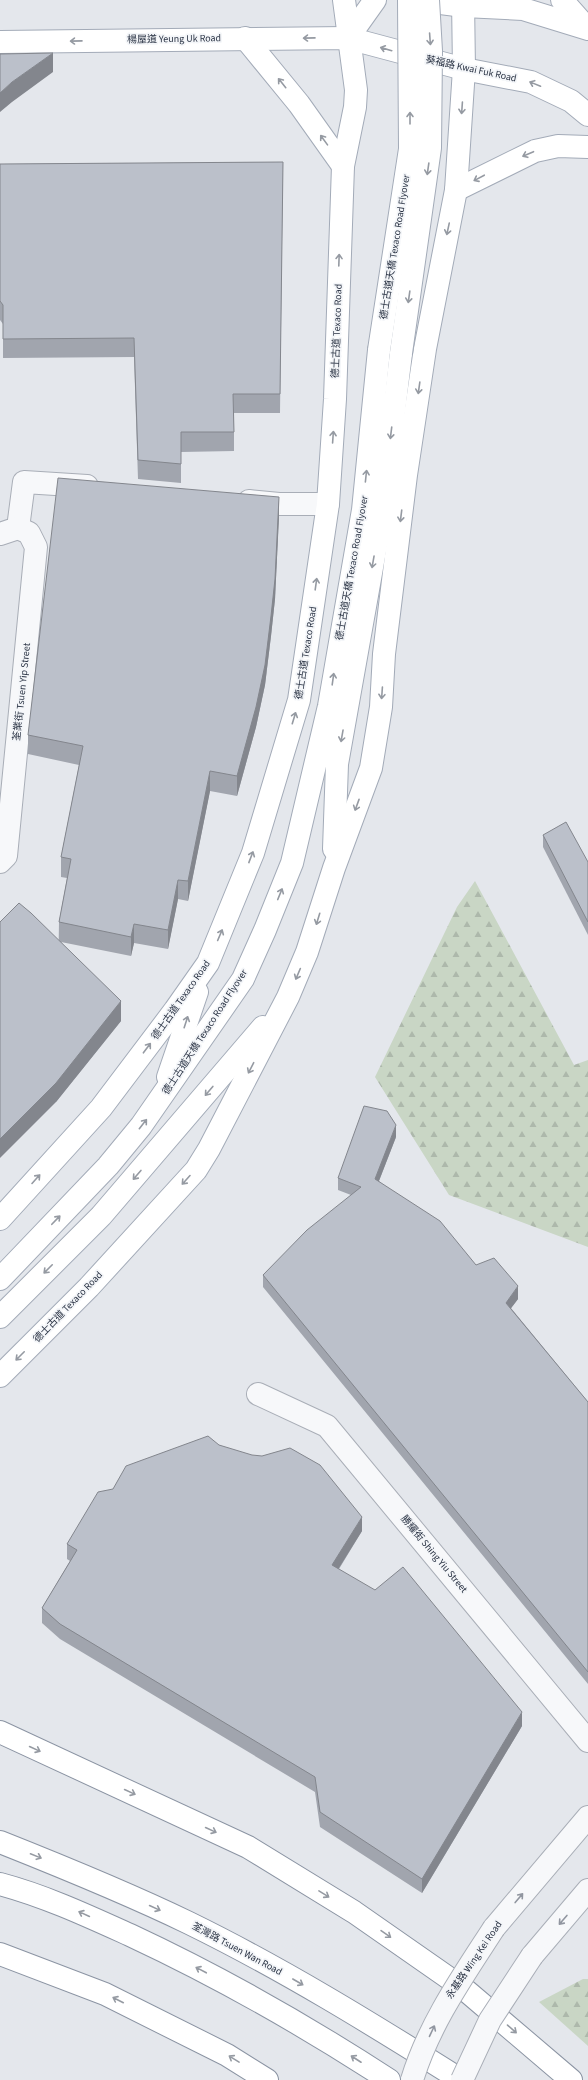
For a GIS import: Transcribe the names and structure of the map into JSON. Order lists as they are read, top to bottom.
{
  "streets": {
    "main road": [
      "楊屋道 Yeung Uk Road",
      "葵福路 Kwai Fuk Road",
      "德士古道天橋 Texaco Road Flyover",
      "德士古道 Texaco Road",
      "荃灣路 Tsuen Wan Road"
    ],
    "street": ["荃業街 Tsuen Yip Street", "勝耀街 Shing Yiu Street", "永基路 Wing Kei Road"]
  },
  "crossings": [
    ["楊屋道 Yeung Uk Road", "葵福路 Kwai Fuk Road"],
    ["楊屋道 Yeung Uk Road", "德士古道 Texaco Road"],
    ["葵福路 Kwai Fuk Road", "德士古道 Texaco Road"],
    ["德士古道天橋 Texaco Road Flyover", "德士古道 Texaco Road"]
  ],
  "one_way": ["楊屋道 Yeung Uk Road"]
}
